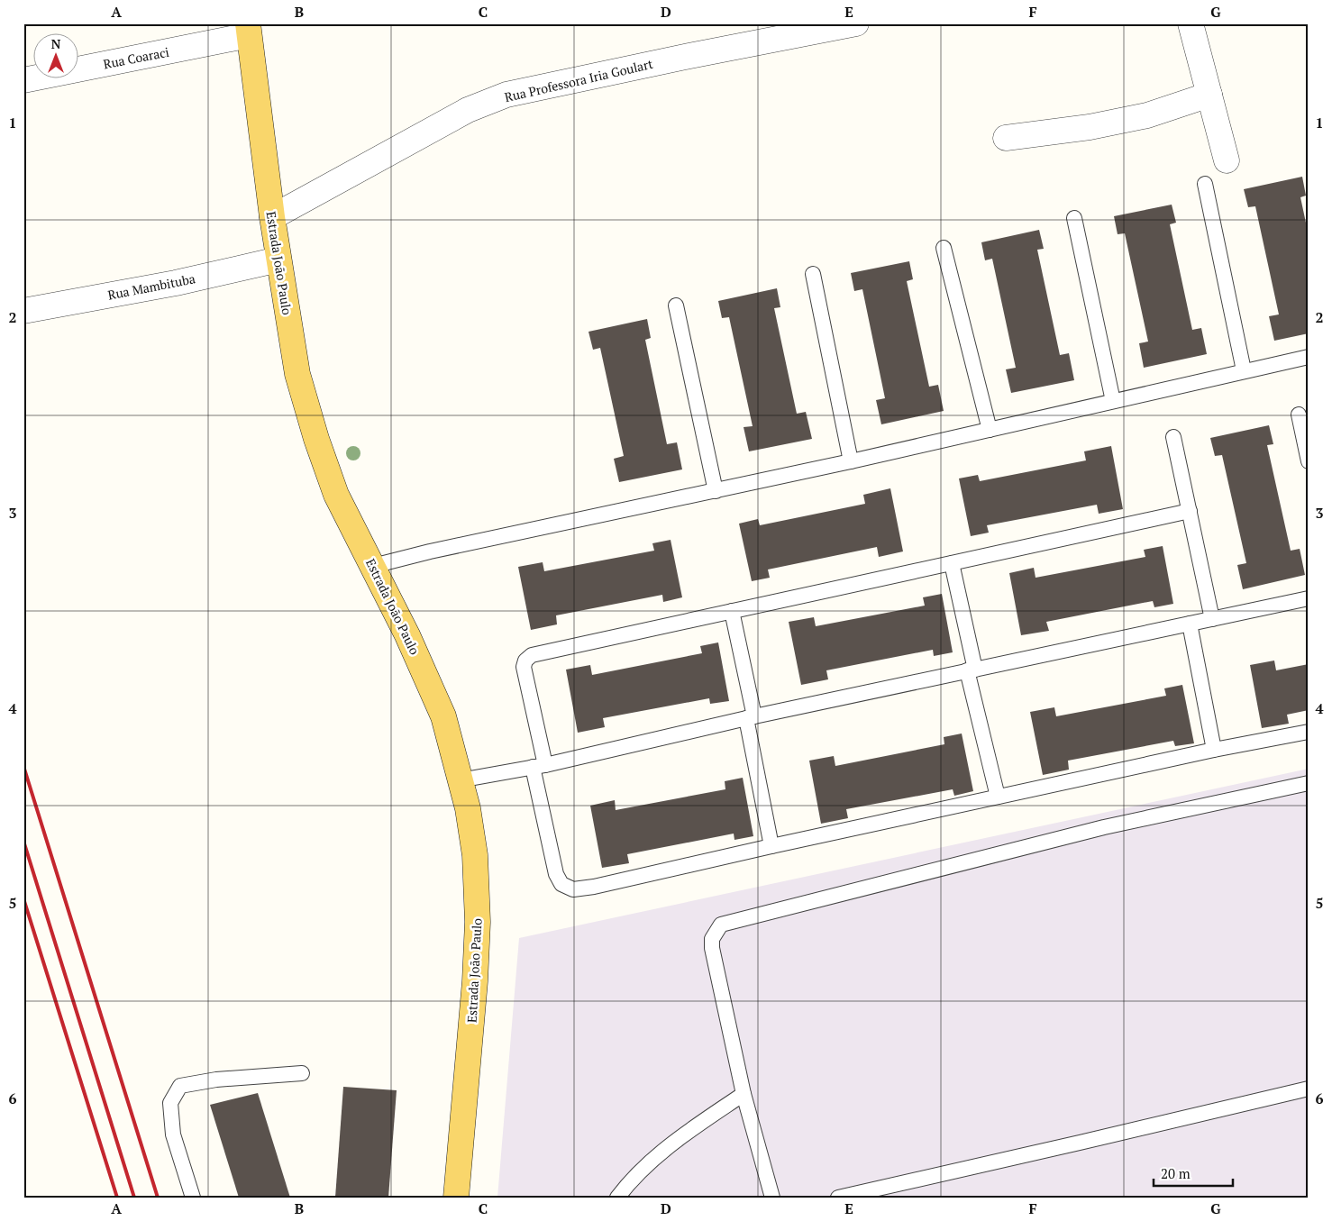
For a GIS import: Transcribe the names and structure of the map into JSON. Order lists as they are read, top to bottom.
{
  "streets": {
    "main road": ["Estrada João Paulo"],
    "street": ["Rua Coaraci", "Rua Professora Iria Goulart", "Rua Mambituba"]
  },
  "crossings": [
    ["Rua Coaraci", "Estrada João Paulo"],
    ["Rua Professora Iria Goulart", "Estrada João Paulo"],
    ["Estrada João Paulo", "Rua Mambituba"]
  ],
  "scale_bar": "20 m",
  "north": "top",
  "grid": {
    "columns": [
      "A",
      "B",
      "C",
      "D",
      "E",
      "F",
      "G"
    ],
    "rows": [
      "1",
      "2",
      "3",
      "4",
      "5",
      "6"
    ]
  }
}
